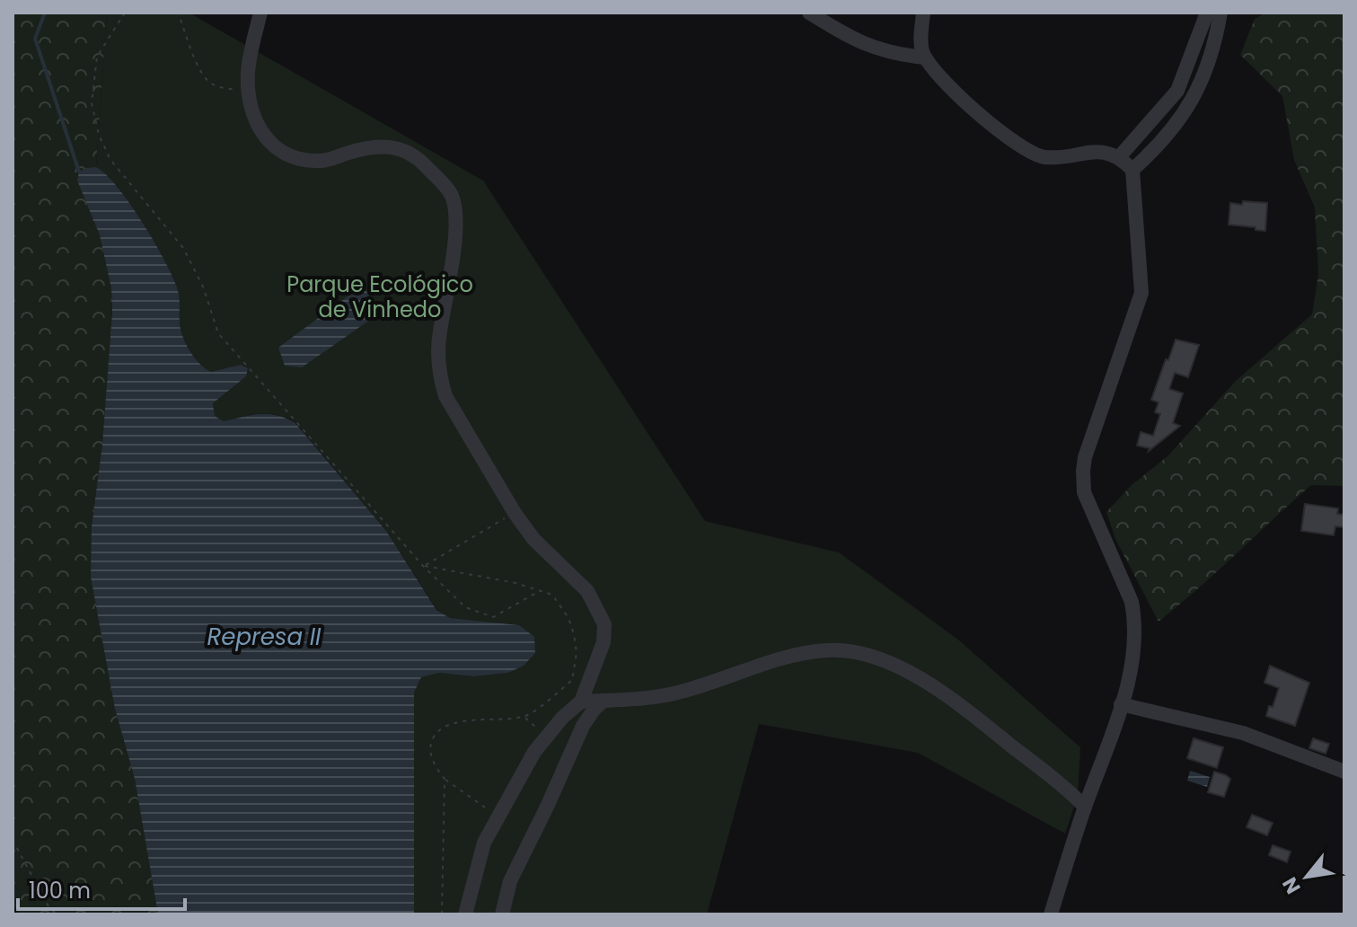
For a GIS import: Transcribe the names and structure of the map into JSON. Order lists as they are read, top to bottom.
{
  "water": ["Represa II"],
  "parks": ["Parque Ecológico de Vinhedo"],
  "scale_bar": "100 m",
  "north": "bottom left"
}
